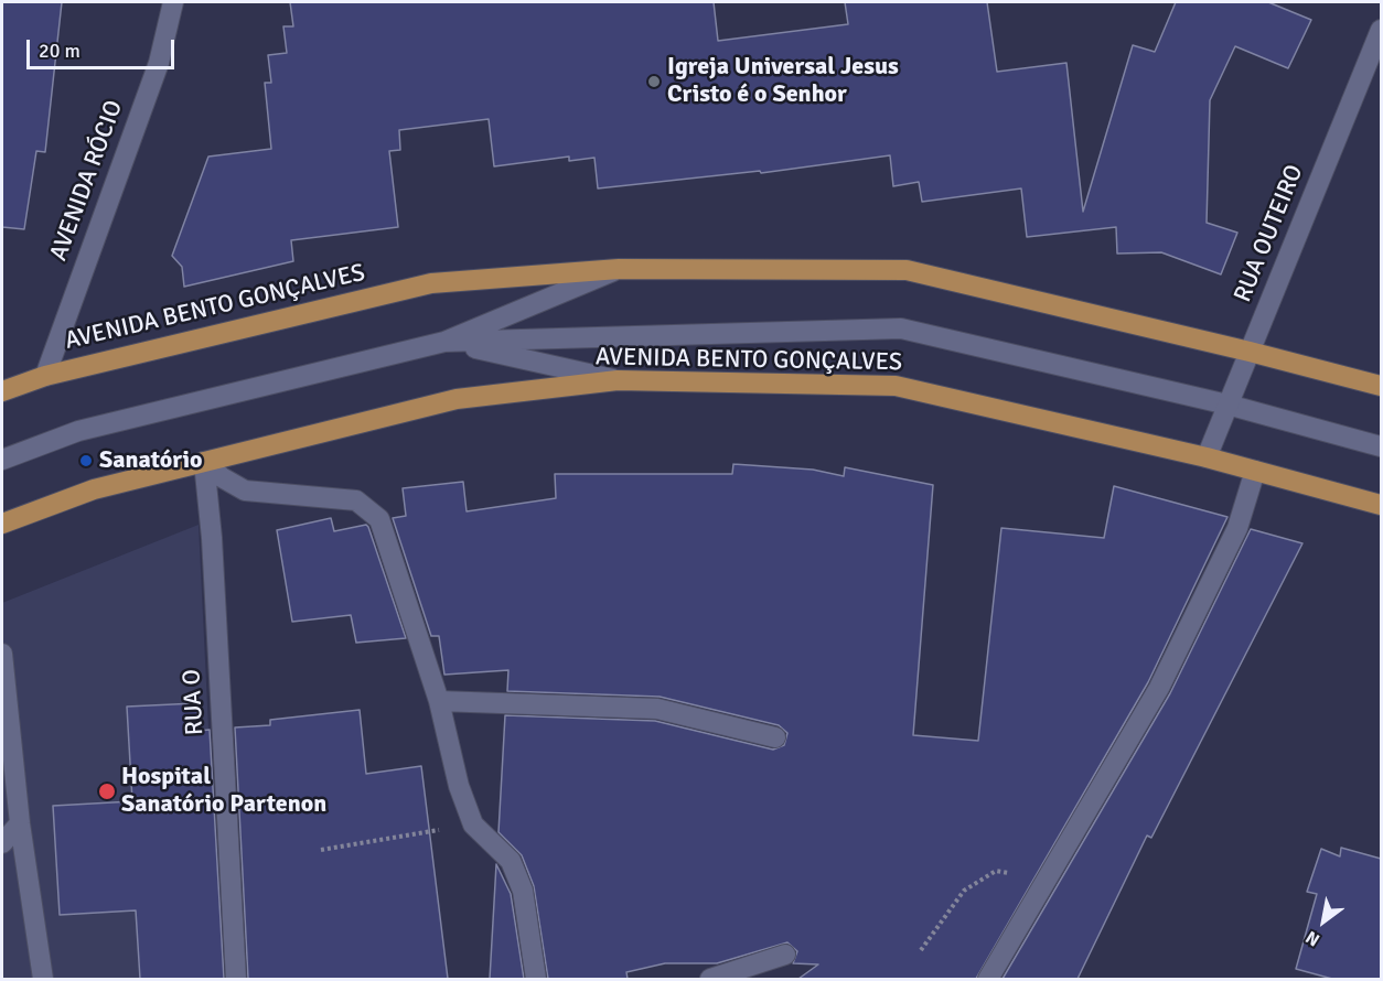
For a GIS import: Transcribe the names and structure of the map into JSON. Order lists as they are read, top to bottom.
{
  "streets": {
    "main road": ["AVENIDA BENTO GONÇALVES"],
    "street": ["AVENIDA RÓCIO", "RUA OUTEIRO", "RUA O"]
  },
  "crossings": [
    ["AVENIDA RÓCIO", "AVENIDA BENTO GONÇALVES"],
    ["RUA OUTEIRO", "AVENIDA BENTO GONÇALVES"],
    ["AVENIDA BENTO GONÇALVES", "RUA O"]
  ],
  "places": ["Igreja Universal Jesus Cristo é o Senhor", "Sanatório", "Hospital Sanatório Partenon"],
  "scale_bar": "20 m",
  "north": "bottom left"
}
